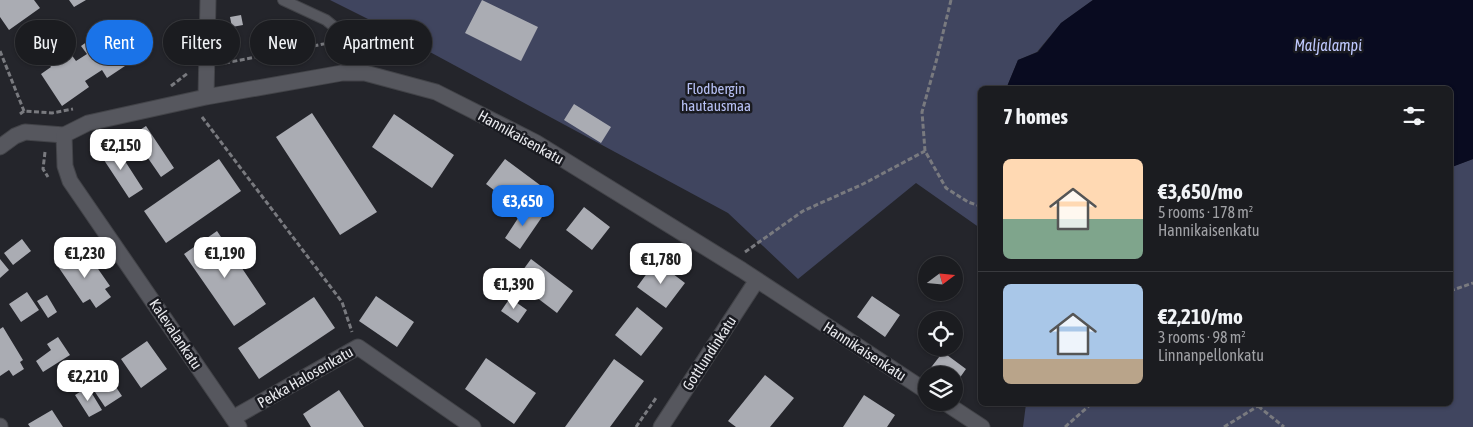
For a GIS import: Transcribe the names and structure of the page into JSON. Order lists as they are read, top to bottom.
{
  "streets": {
    "street": [
      "Hannikaisenkatu",
      "Kalevalankatu",
      "Gottlundinkatu",
      "Pekka Halosenkatu"
    ]
  },
  "crossings": [
    ["Hannikaisenkatu", "Kalevalankatu"],
    ["Hannikaisenkatu", "Gottlundinkatu"],
    ["Kalevalankatu", "Pekka Halosenkatu"]
  ],
  "water": ["Maljalampi"],
  "parks": ["Flodbergin hautausmaa"],
  "north": "right",
  "page": {
    "chip": [
      "Buy",
      "Rent",
      "Filters",
      "New",
      "Apartment"
    ],
    "heading": "7 homes",
    "price": [
      "€2,150",
      "€3,650",
      "€1,230",
      "€1,190",
      "€1,780",
      "€1,390",
      "€2,210"
    ],
    "list": [
      {
        "name": "€3,650/mo",
        "note": "5 rooms · 178 m² · Hannikaisenkatu"
      },
      {
        "name": "€2,210/mo",
        "note": "3 rooms · 98 m² · Linnanpellonkatu"
      }
    ]
  }
}
